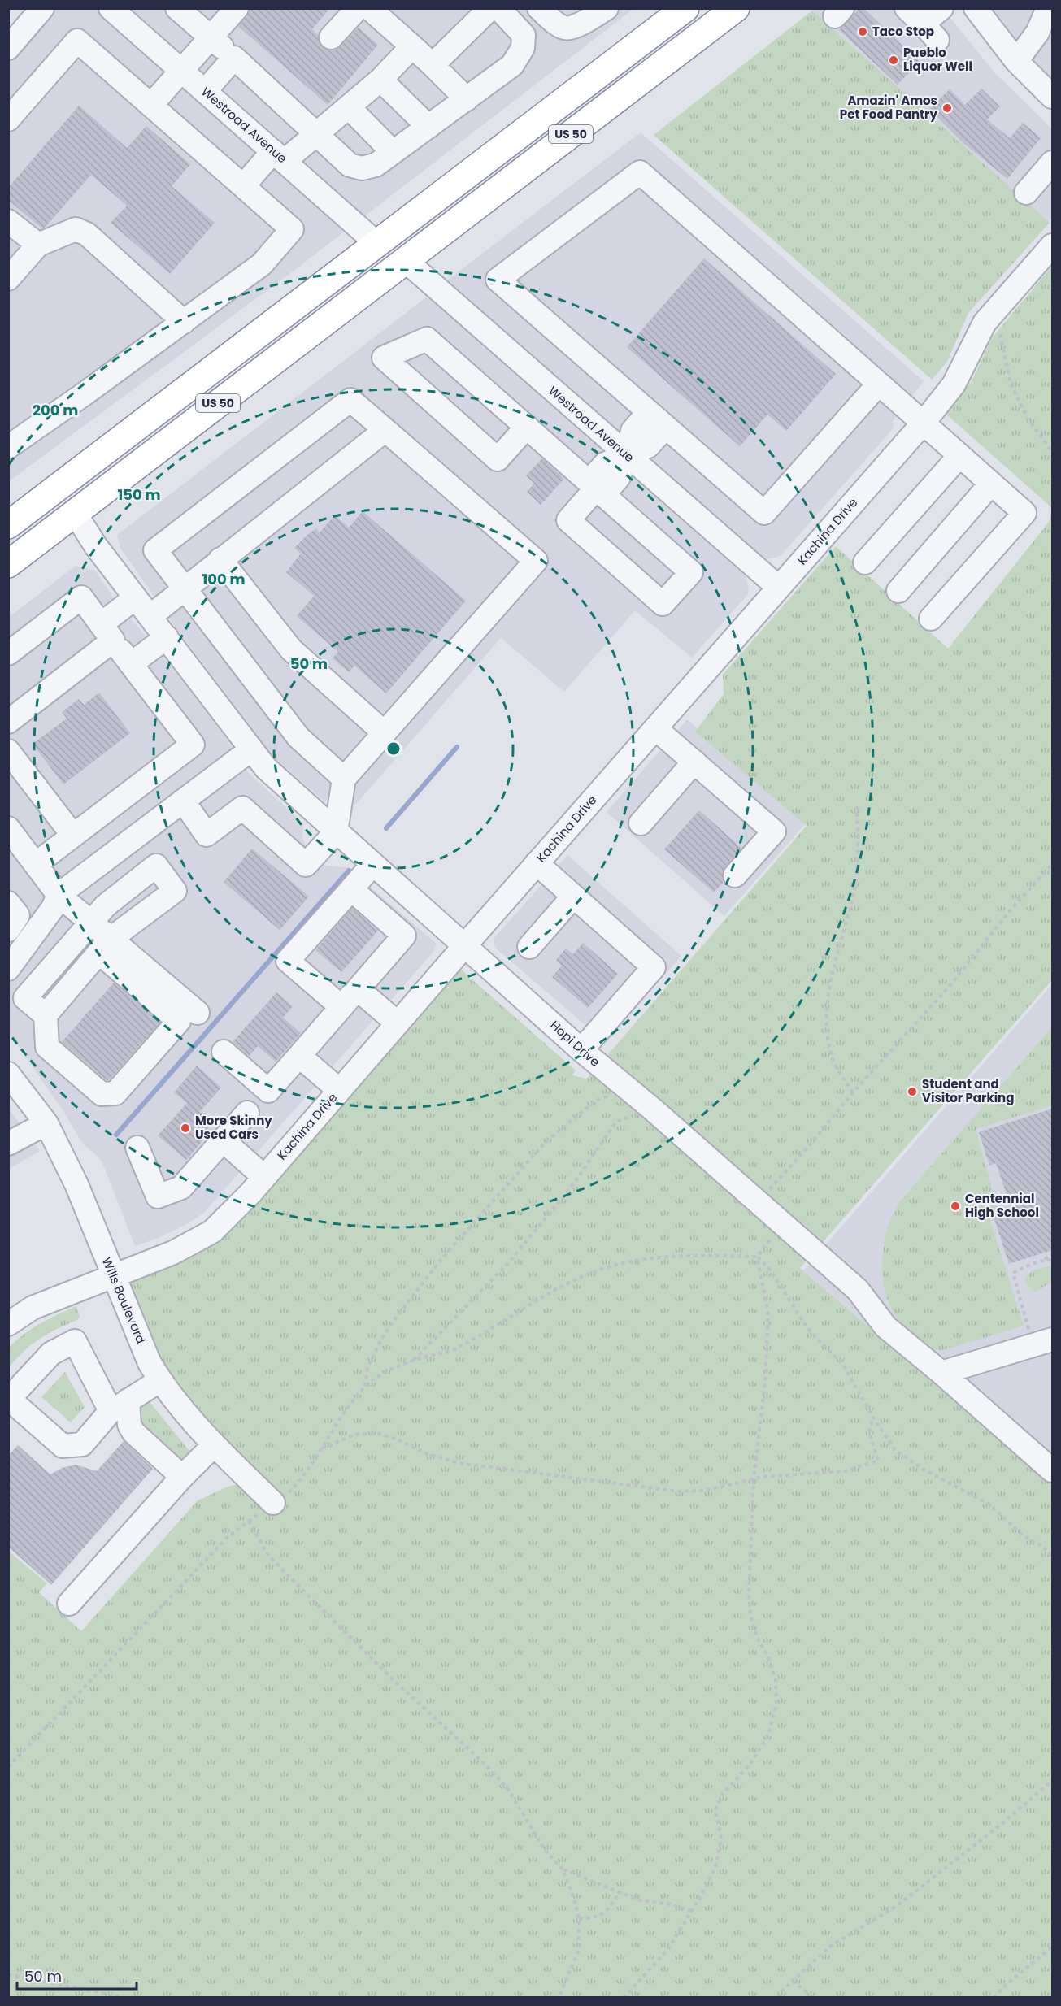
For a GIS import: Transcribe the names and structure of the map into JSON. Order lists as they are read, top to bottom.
{
  "streets": {
    "highway": ["US 50"],
    "street": [
      "Westroad Avenue",
      "Kachina Drive",
      "Hopi Drive",
      "Wills Boulevard"
    ]
  },
  "crossings": [
    ["Westroad Avenue", "US 50"],
    ["Westroad Avenue", "Kachina Drive"],
    ["US 50", "Hopi Drive"],
    ["Kachina Drive", "Hopi Drive"],
    ["Kachina Drive", "Wills Boulevard"]
  ],
  "places": [
    "Taco Stop",
    "Pueblo Liquor Well",
    "Amazin' Amos Pet Food Pantry",
    "Student and Visitor Parking",
    "More Skinny Used Cars",
    "Centennial High School"
  ],
  "scale_bar": "50 m",
  "rings": [
    "200 m",
    "150 m",
    "100 m",
    "50 m"
  ]
}
